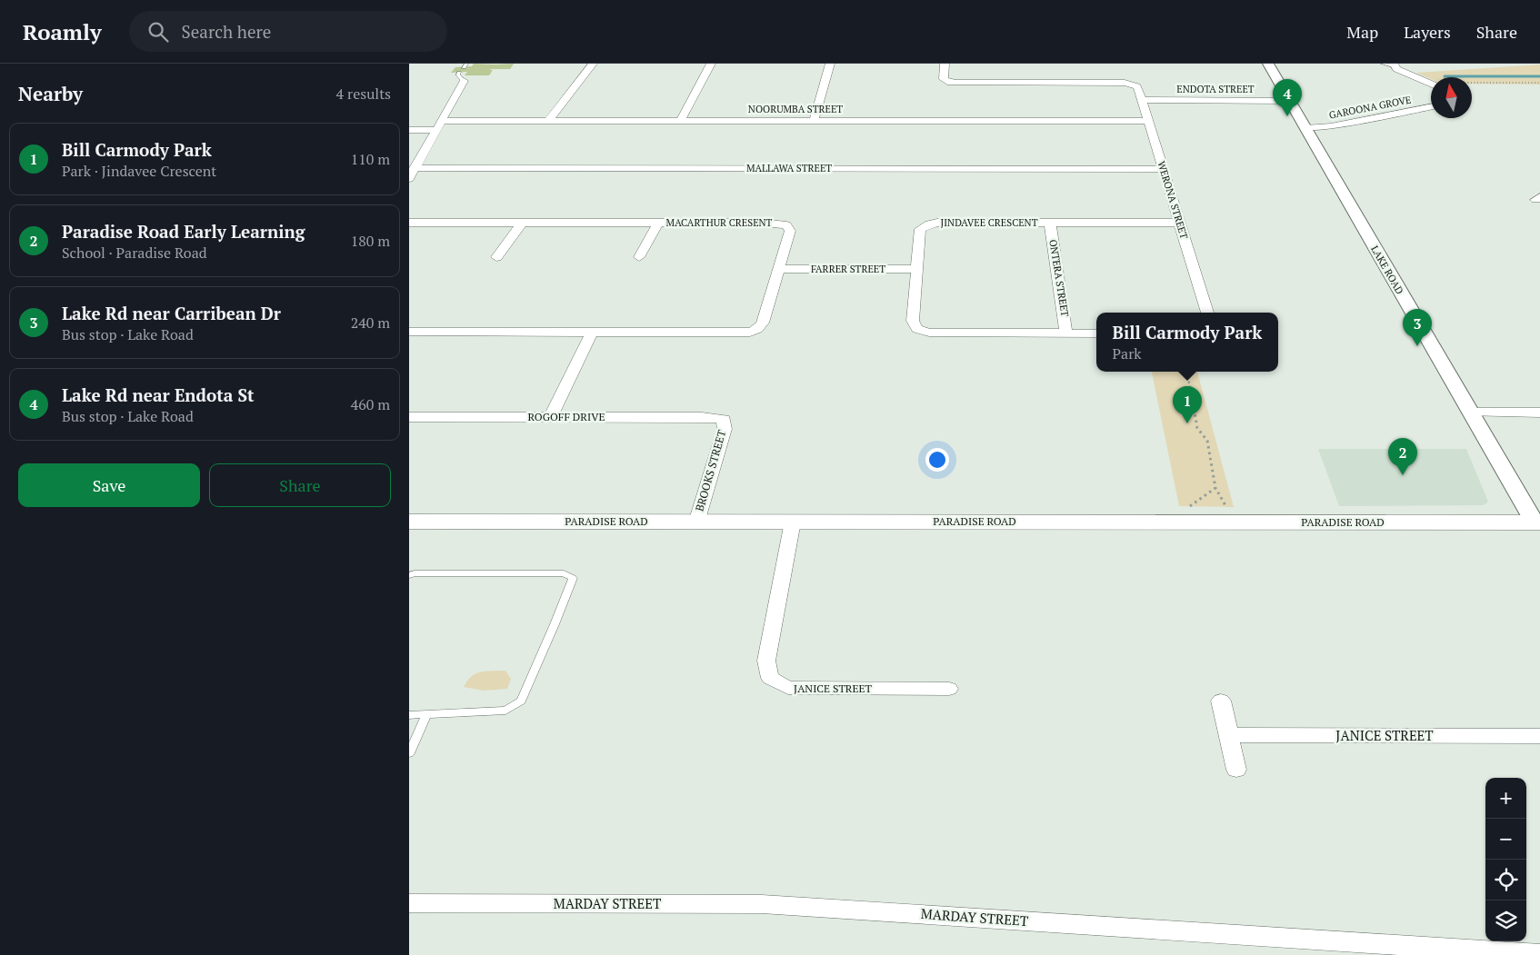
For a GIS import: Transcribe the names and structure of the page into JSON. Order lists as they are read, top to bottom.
{
  "streets": {
    "main road": ["PARADISE ROAD"],
    "street": [
      "ENDOTA STREET",
      "GAROONA GROVE",
      "NOORUMBA STREET",
      "MALLAWA STREET",
      "WERONA STREET",
      "MACARTHUR CRESENT",
      "JINDAVEE CRESCENT",
      "FARRER STREET",
      "LAKE ROAD",
      "ONTERA STREET",
      "ROGOFF DRIVE",
      "BROOKS STREET",
      "JANICE STREET",
      "MARDAY STREET"
    ]
  },
  "crossings": [
    ["ENDOTA STREET", "WERONA STREET"],
    ["ENDOTA STREET", "LAKE ROAD"],
    ["GAROONA GROVE", "LAKE ROAD"],
    ["NOORUMBA STREET", "WERONA STREET"],
    ["MALLAWA STREET", "WERONA STREET"],
    ["WERONA STREET", "JINDAVEE CRESCENT"],
    ["MACARTHUR CRESENT", "FARRER STREET"],
    ["JINDAVEE CRESCENT", "FARRER STREET"],
    ["JINDAVEE CRESCENT", "ONTERA STREET"],
    ["LAKE ROAD", "PARADISE ROAD"],
    ["ROGOFF DRIVE", "BROOKS STREET"],
    ["BROOKS STREET", "PARADISE ROAD"],
    ["PARADISE ROAD", "JANICE STREET"]
  ],
  "north": "top",
  "page": {
    "header": "Roamly",
    "search": "Search here",
    "nav": ["Map", "Layers", "Share"],
    "heading": ["Nearby", "4 results"],
    "pins": [
      "4",
      "3",
      "1",
      "2"
    ],
    "list": [
      {
        "mark": "1",
        "name": "Bill Carmody Park",
        "note": "Park · Jindavee Crescent",
        "value": "110 m"
      },
      {
        "mark": "2",
        "name": "Paradise Road Early Learning",
        "note": "School · Paradise Road",
        "value": "180 m"
      },
      {
        "mark": "3",
        "name": "Lake Rd near Carribean Dr",
        "note": "Bus stop · Lake Road",
        "value": "240 m"
      },
      {
        "mark": "4",
        "name": "Lake Rd near Endota St",
        "note": "Bus stop · Lake Road",
        "value": "460 m"
      }
    ],
    "popup": ["Bill Carmody Park", "Park"],
    "buttons": ["Save", "Share"],
    "map_buttons": ["+", "−"]
  }
}
